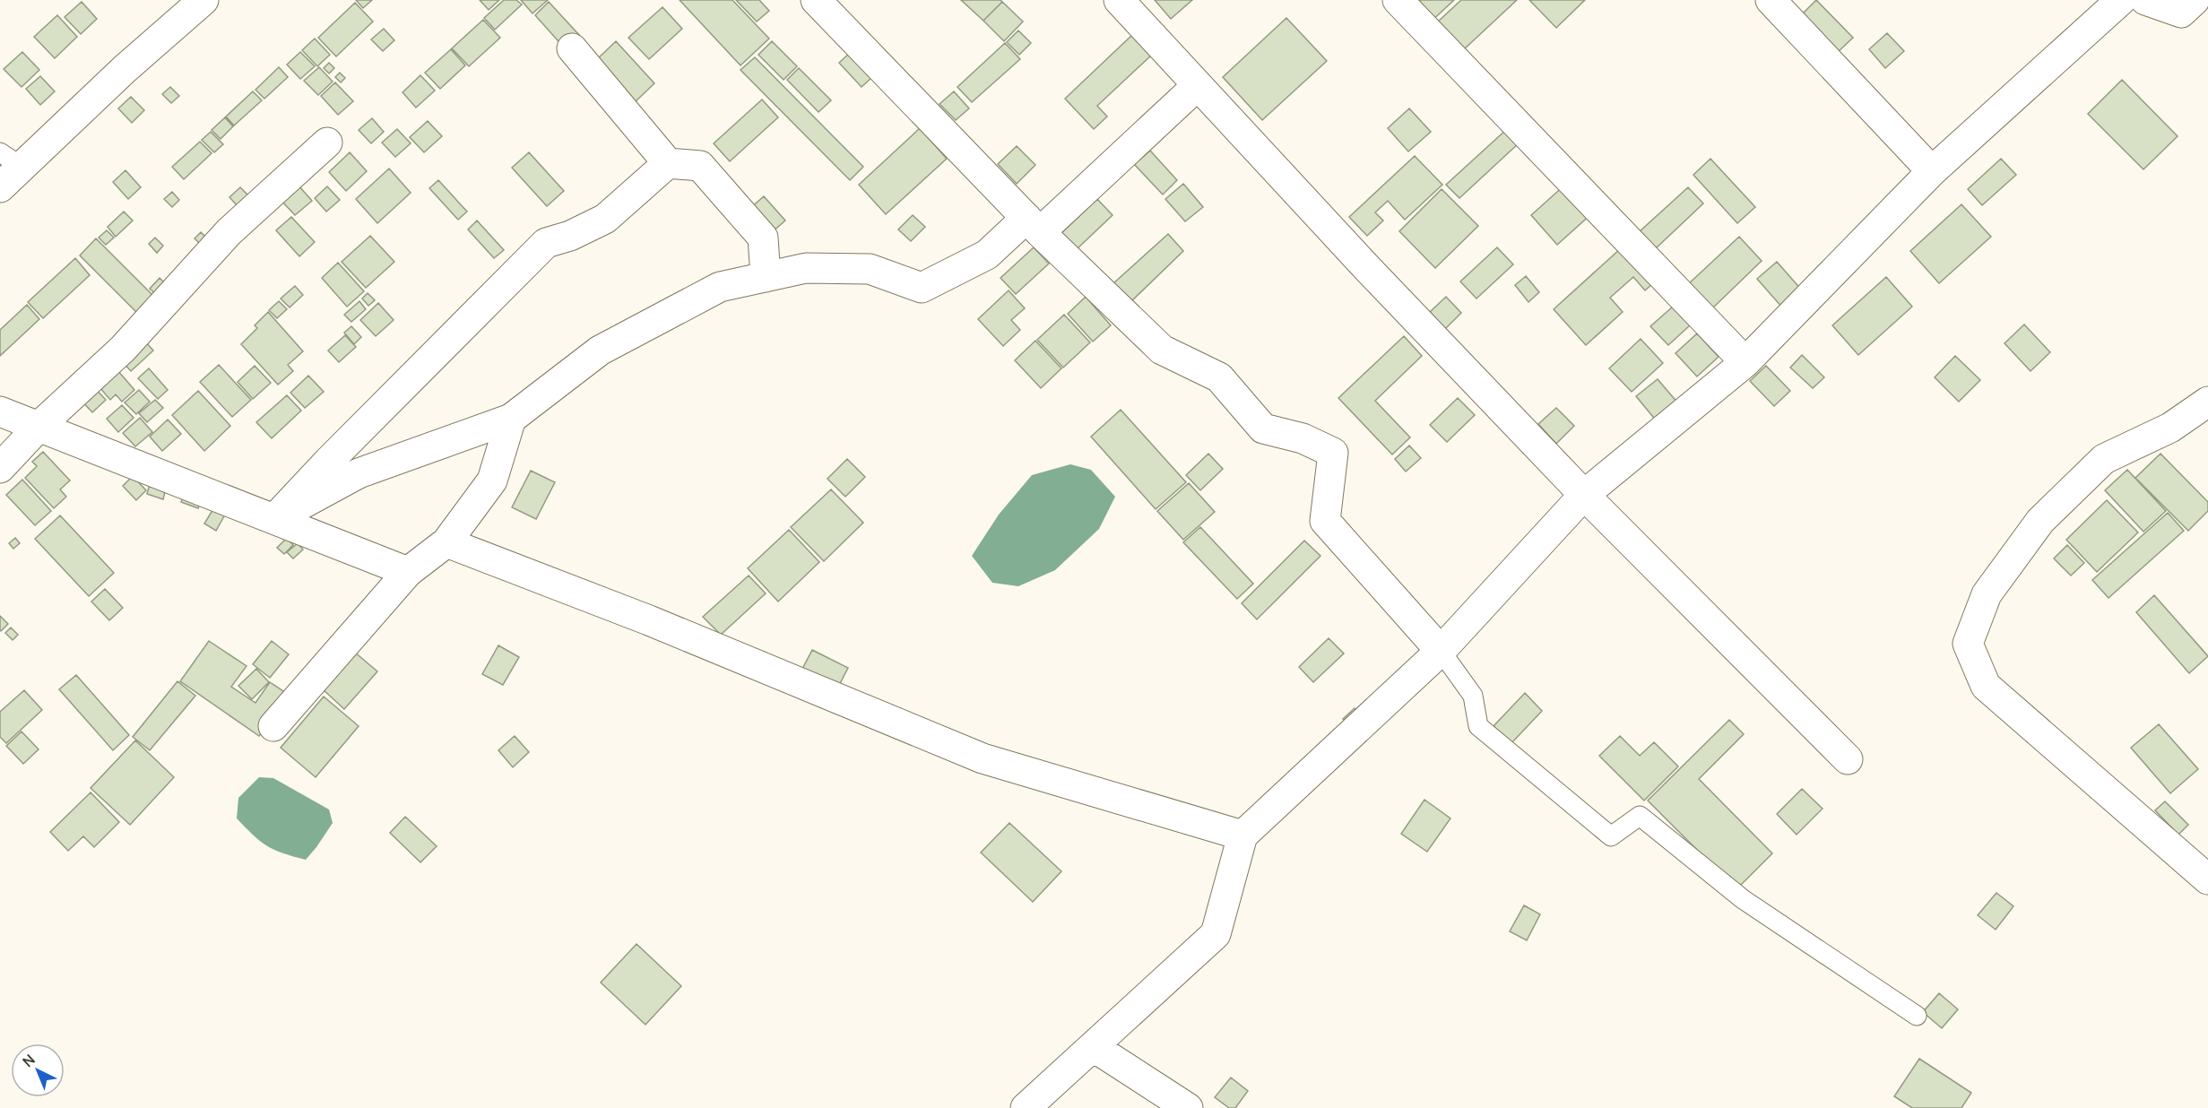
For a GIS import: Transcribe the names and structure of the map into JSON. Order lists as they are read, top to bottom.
{
  "north": "top left"
}
